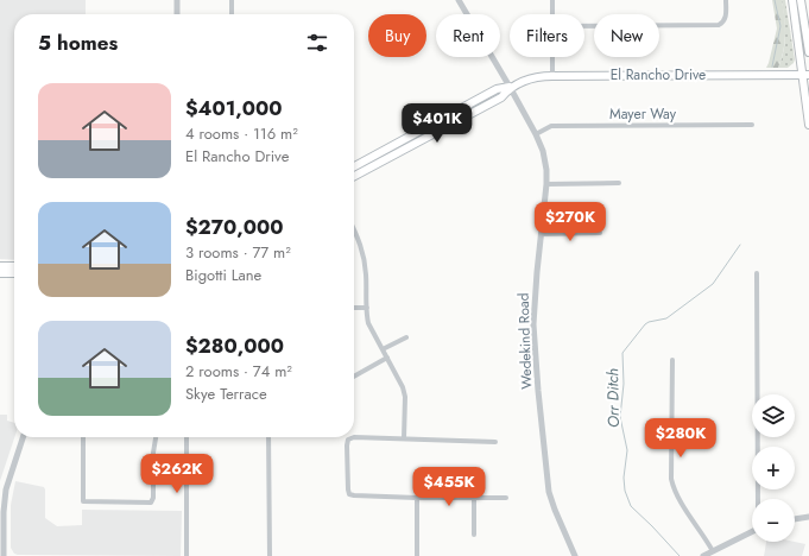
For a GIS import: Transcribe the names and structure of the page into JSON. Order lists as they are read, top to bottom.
{
  "streets": {
    "main road": ["El Rancho Drive"],
    "street": ["Mayer Way", "Wedekind Road"]
  },
  "crossings": [
    ["El Rancho Drive", "Wedekind Road"],
    ["Mayer Way", "Wedekind Road"]
  ],
  "water": ["Orr Ditch"],
  "page": {
    "chip": [
      "Buy",
      "Rent",
      "Filters",
      "New"
    ],
    "heading": "5 homes",
    "list": [
      {
        "name": "$401,000",
        "note": "4 rooms · 116 m² · El Rancho Drive"
      },
      {
        "name": "$270,000",
        "note": "3 rooms · 77 m² · Bigotti Lane"
      },
      {
        "name": "$280,000",
        "note": "2 rooms · 74 m² · Skye Terrace"
      }
    ],
    "price": [
      "$401K",
      "$270K",
      "$280K",
      "$262K",
      "$455K"
    ],
    "map_buttons": ["+", "−"]
  }
}
